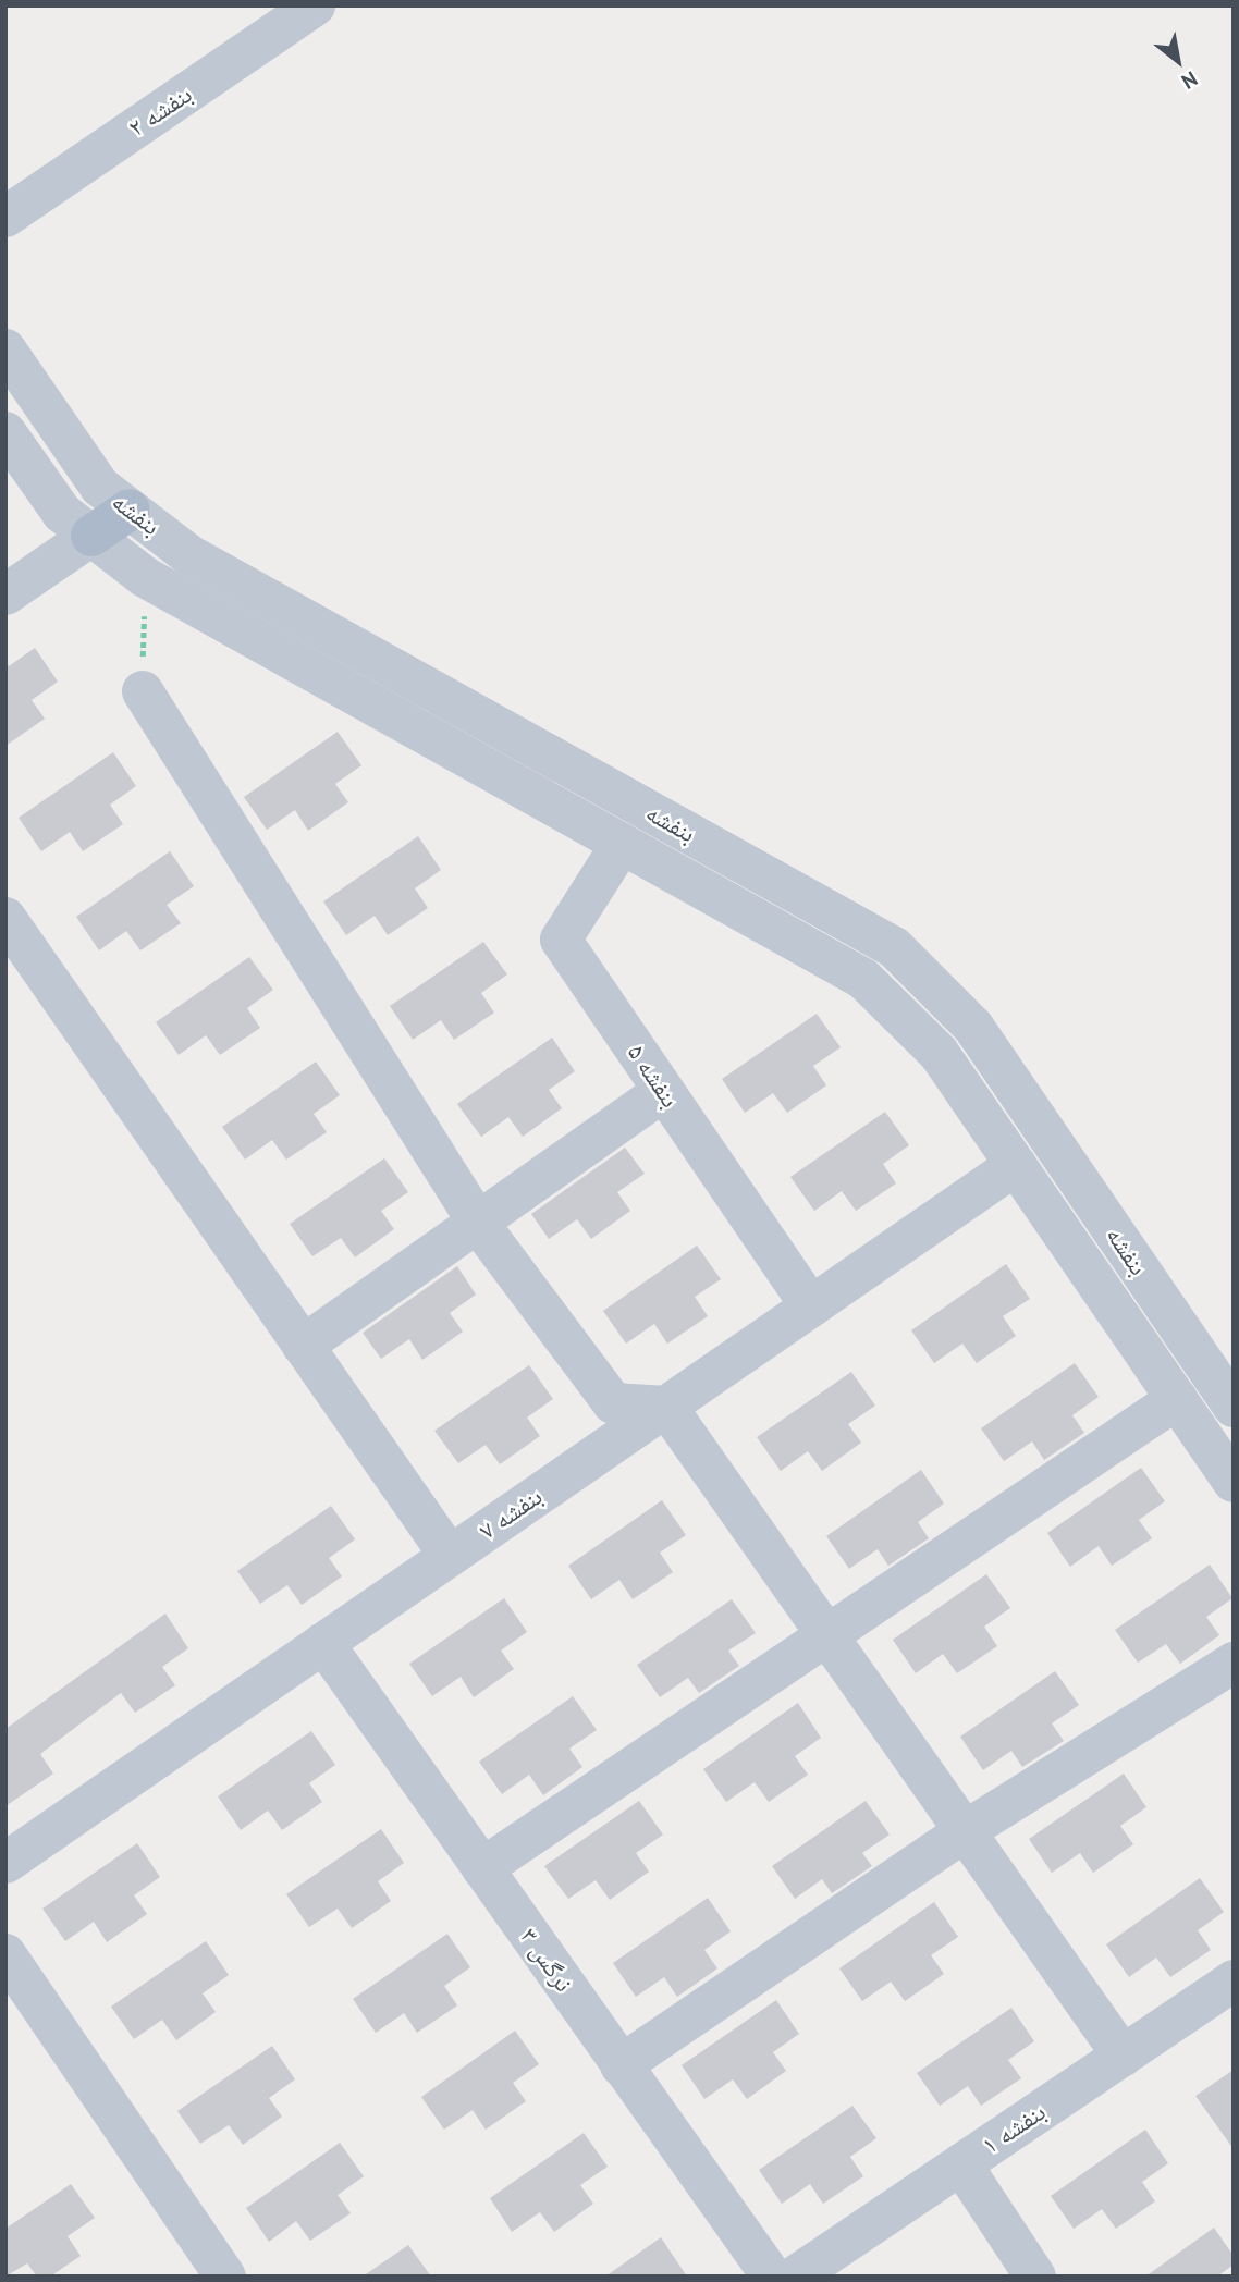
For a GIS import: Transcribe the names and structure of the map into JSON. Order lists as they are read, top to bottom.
{
  "streets": {
    "street": [
      "بنفشه ۲",
      "بنفشه",
      "بنفشه ۵",
      "بنفشه ۷",
      "نرگس ۳",
      "بنفشه ۱"
    ]
  },
  "crossings": [
    ["بنفشه", "بنفشه ۵"],
    ["بنفشه", "بنفشه ۷"],
    ["بنفشه ۵", "بنفشه ۷"],
    ["بنفشه ۷", "نرگس ۳"]
  ],
  "north": "bottom right"
}
